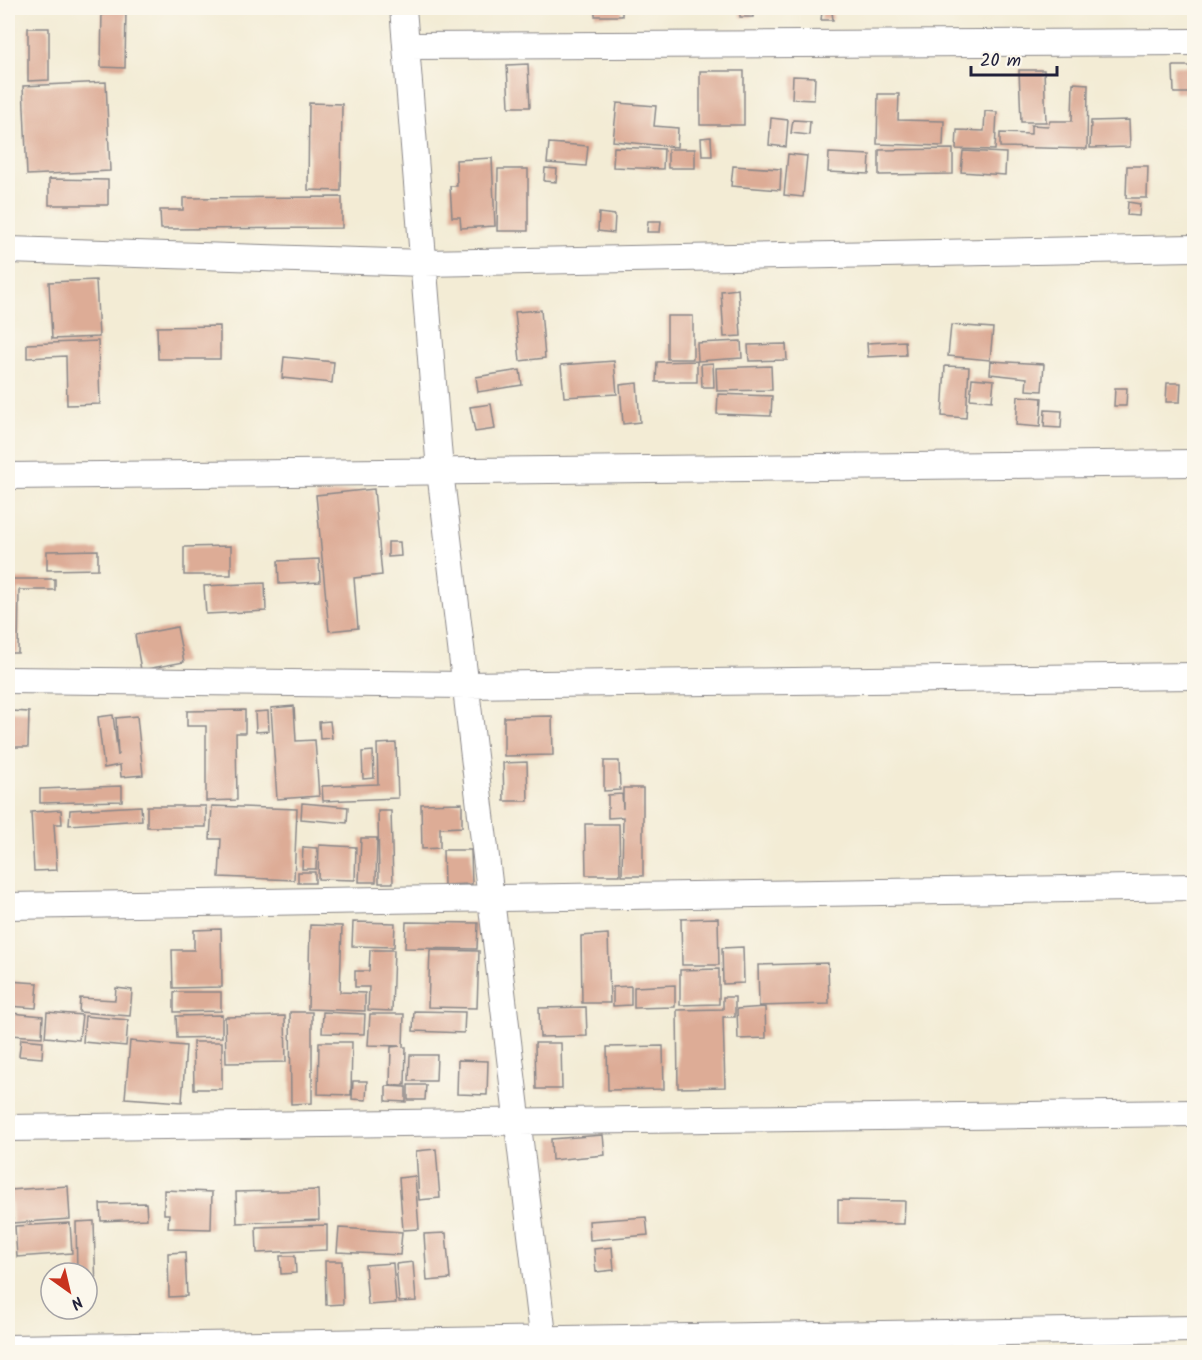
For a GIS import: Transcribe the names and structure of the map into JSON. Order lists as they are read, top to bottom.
{
  "scale_bar": "20 m",
  "north": "bottom right"
}
